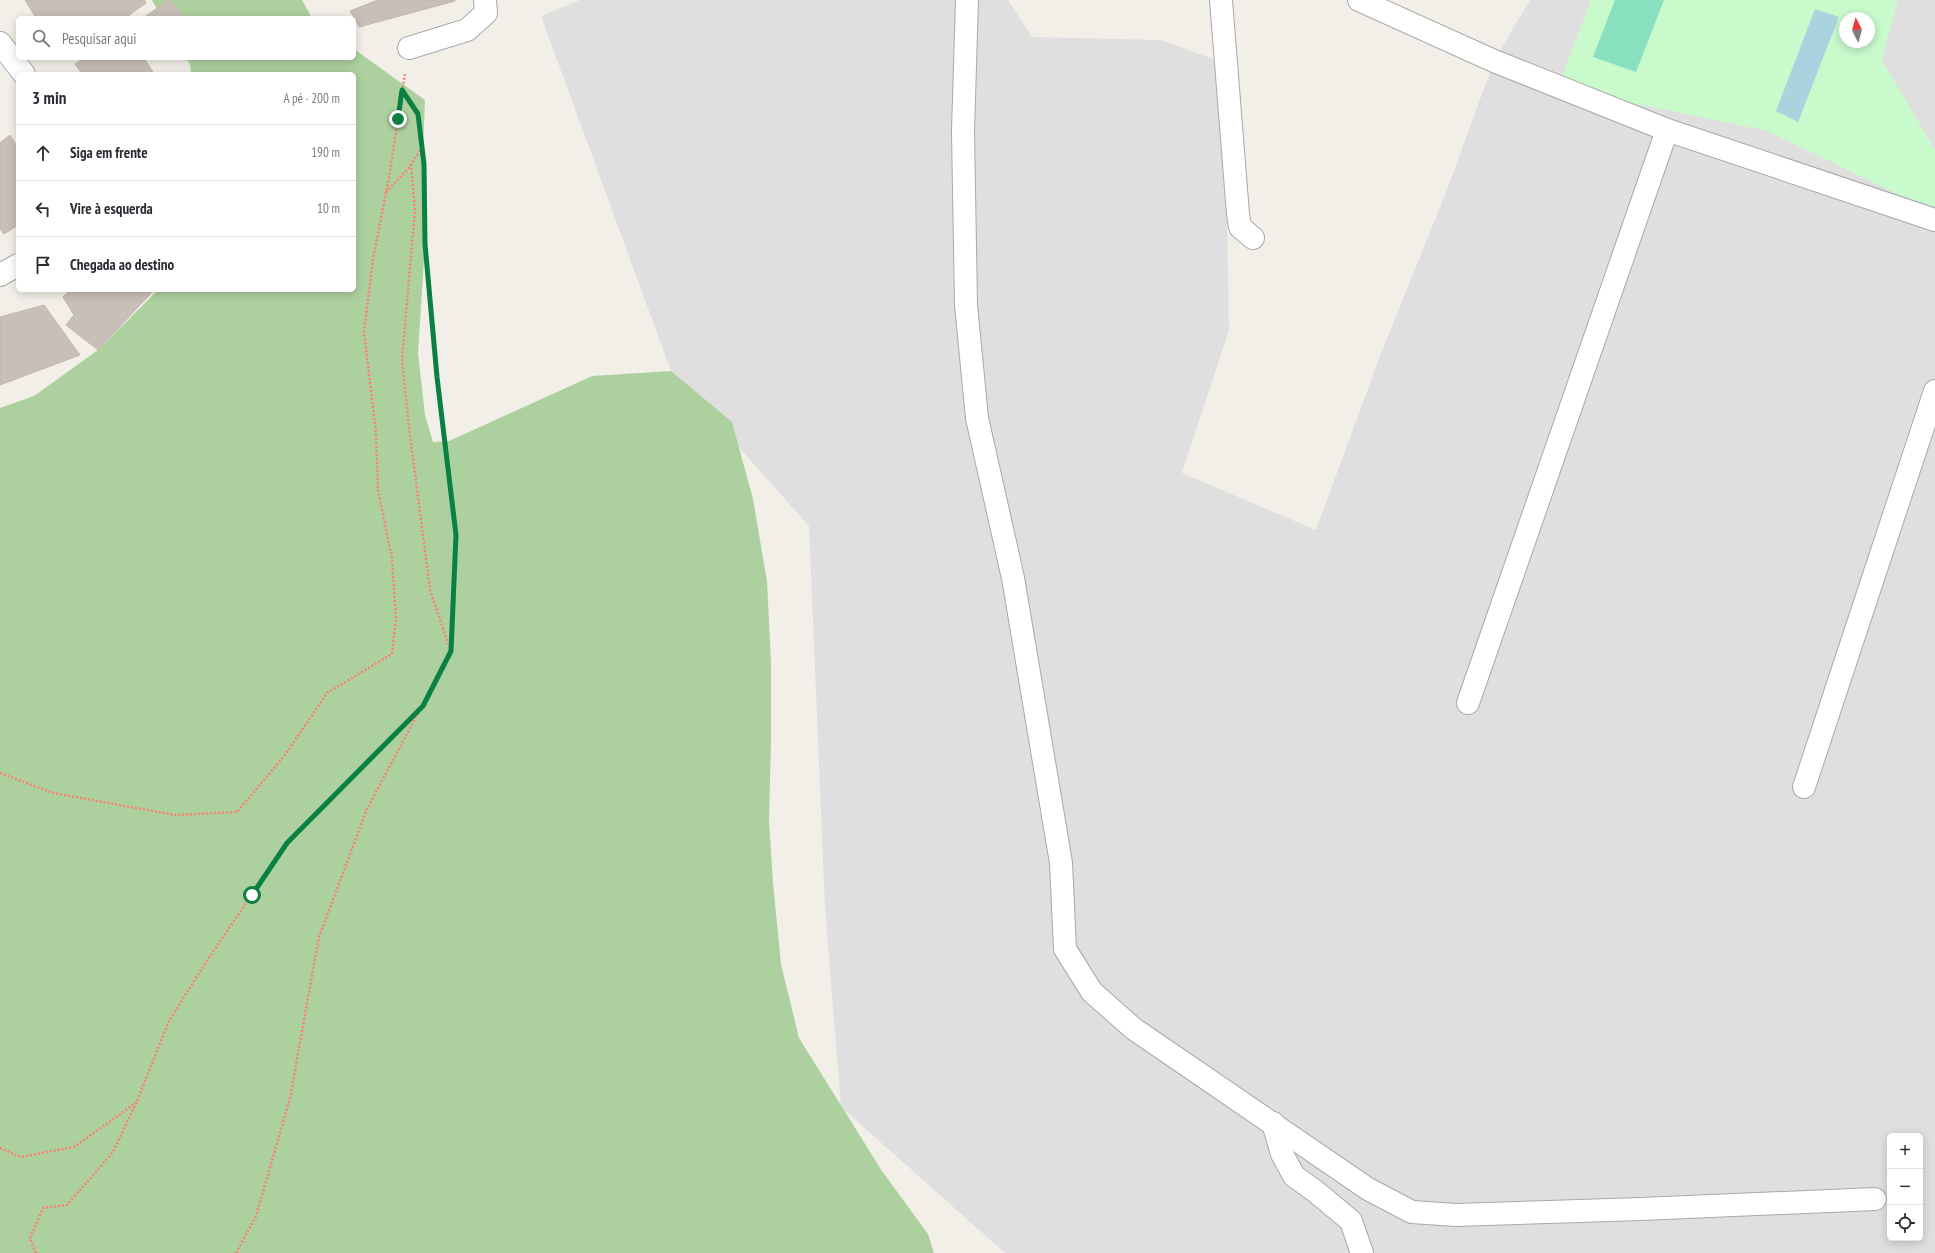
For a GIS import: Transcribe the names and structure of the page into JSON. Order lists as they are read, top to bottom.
{
  "north": "top",
  "page": {
    "search": "Pesquisar aqui",
    "heading": ["3 min", "A pé · 200 m"],
    "list": [
      ["Siga em frente", "190 m"],
      ["Vire à esquerda", "10 m"],
      "Chegada ao destino"
    ],
    "map_buttons": ["+", "−"]
  }
}
